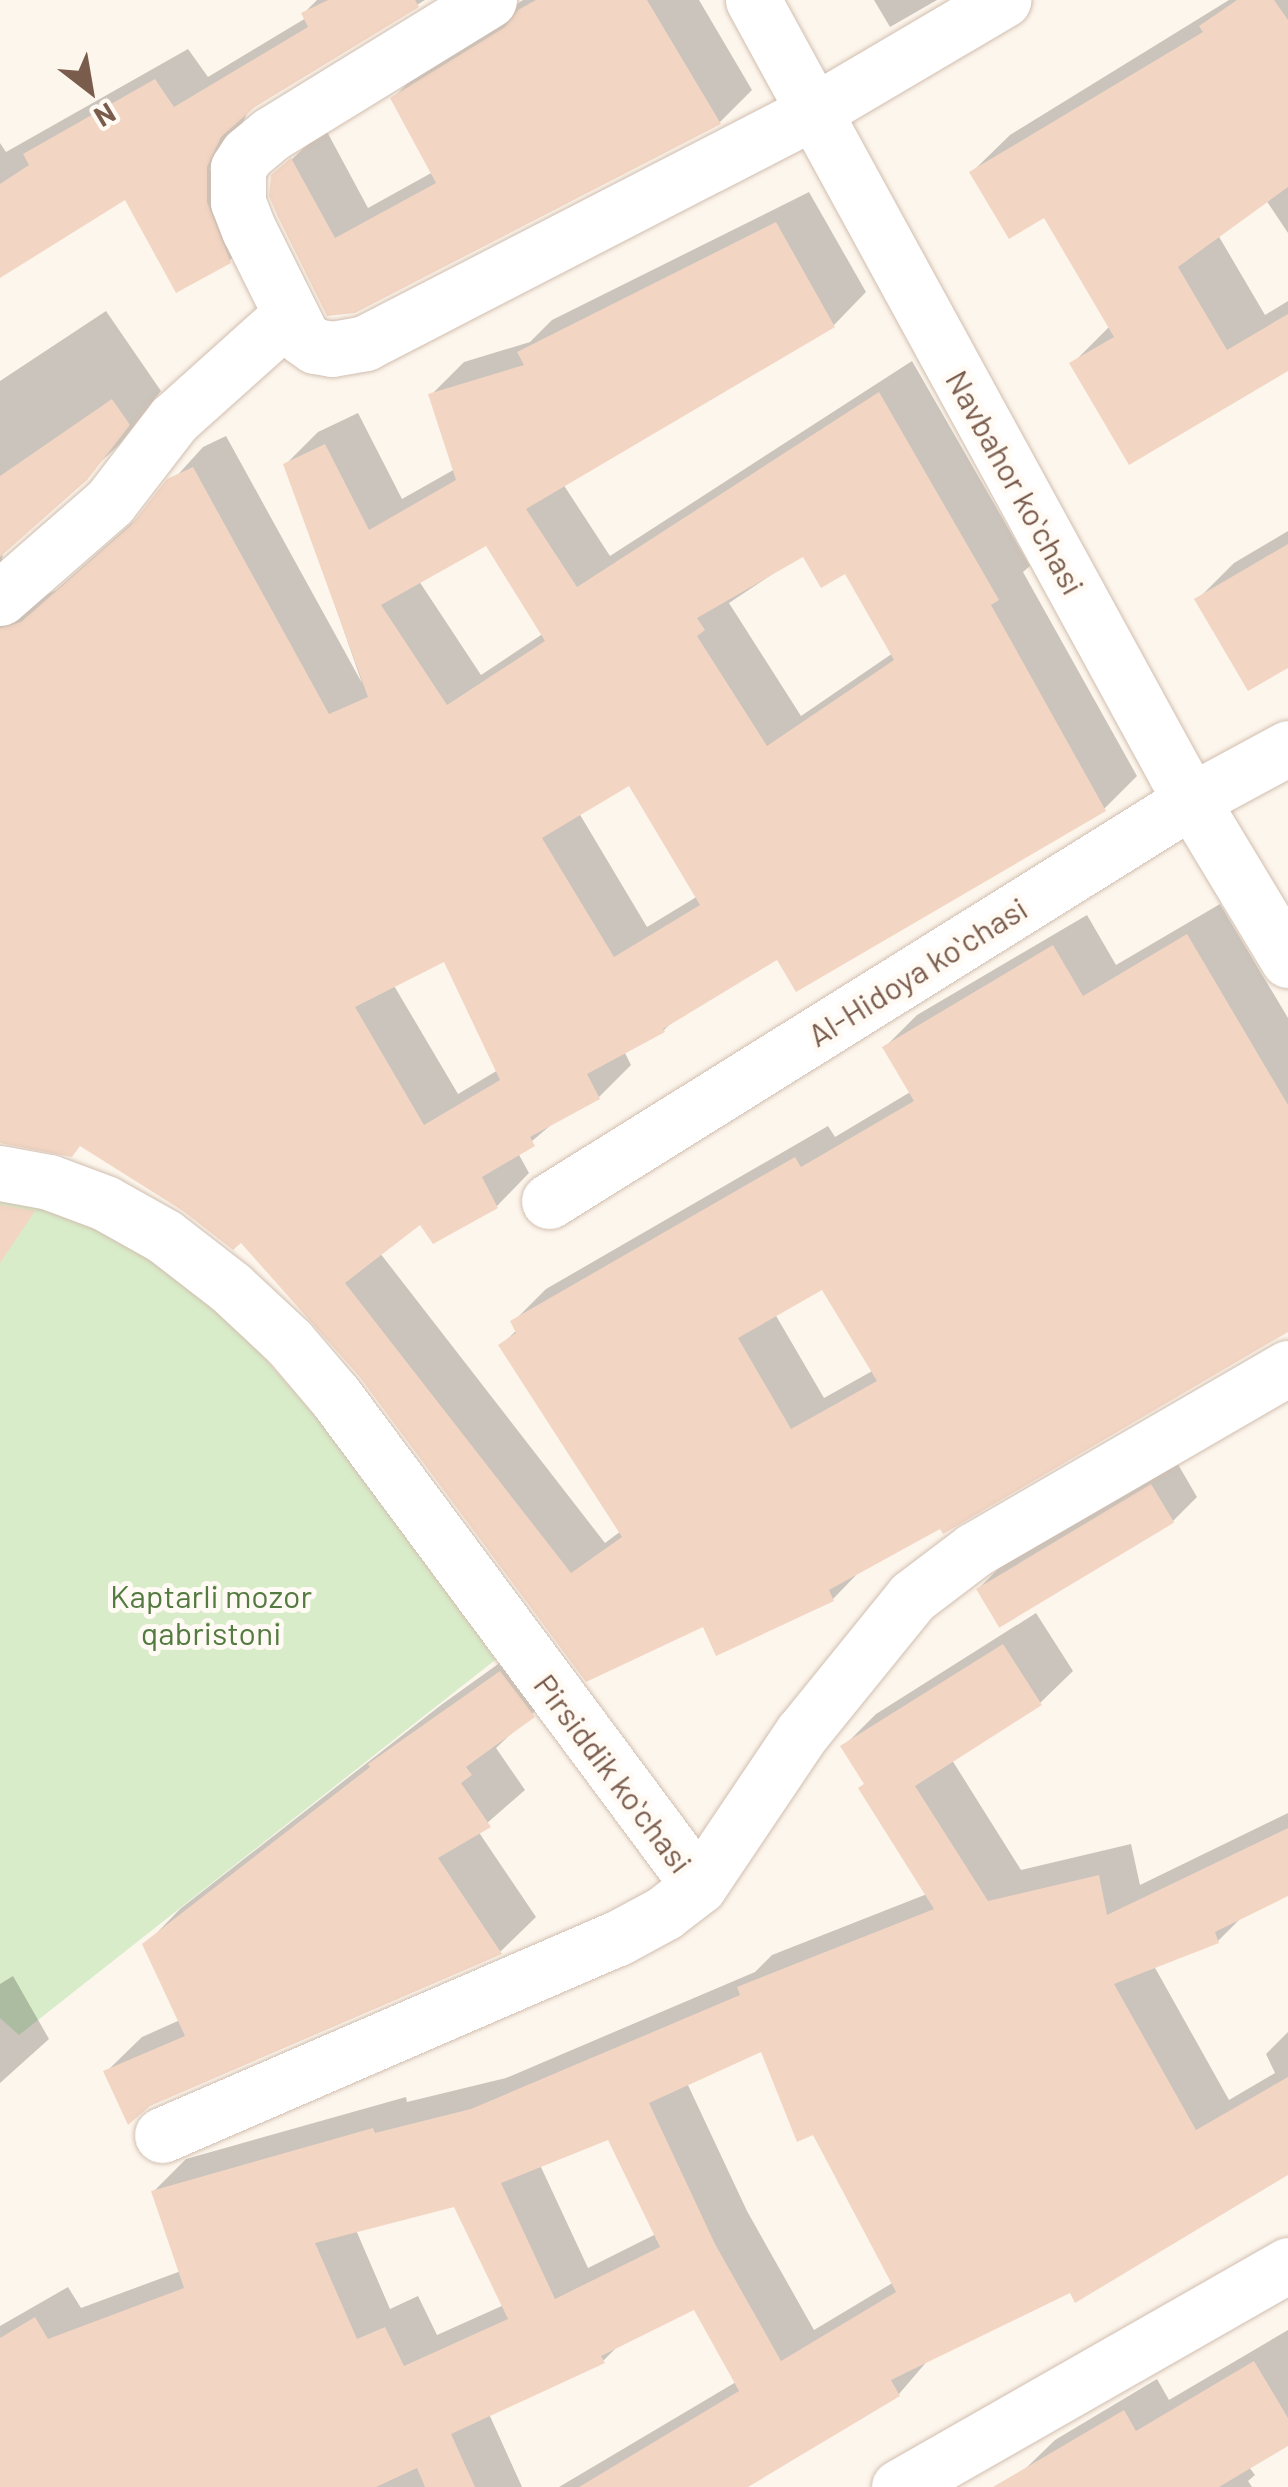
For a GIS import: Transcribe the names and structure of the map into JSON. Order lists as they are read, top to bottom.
{
  "streets": {
    "street": ["Navbahor koʻchasi", "Al-Hidoya koʻchasi", "Pirsiddik koʻchasi"]
  },
  "crossings": [
    ["Navbahor koʻchasi", "Al-Hidoya koʻchasi"]
  ],
  "parks": ["Kaptarli mozor qabristoni"],
  "north": "bottom right"
}
